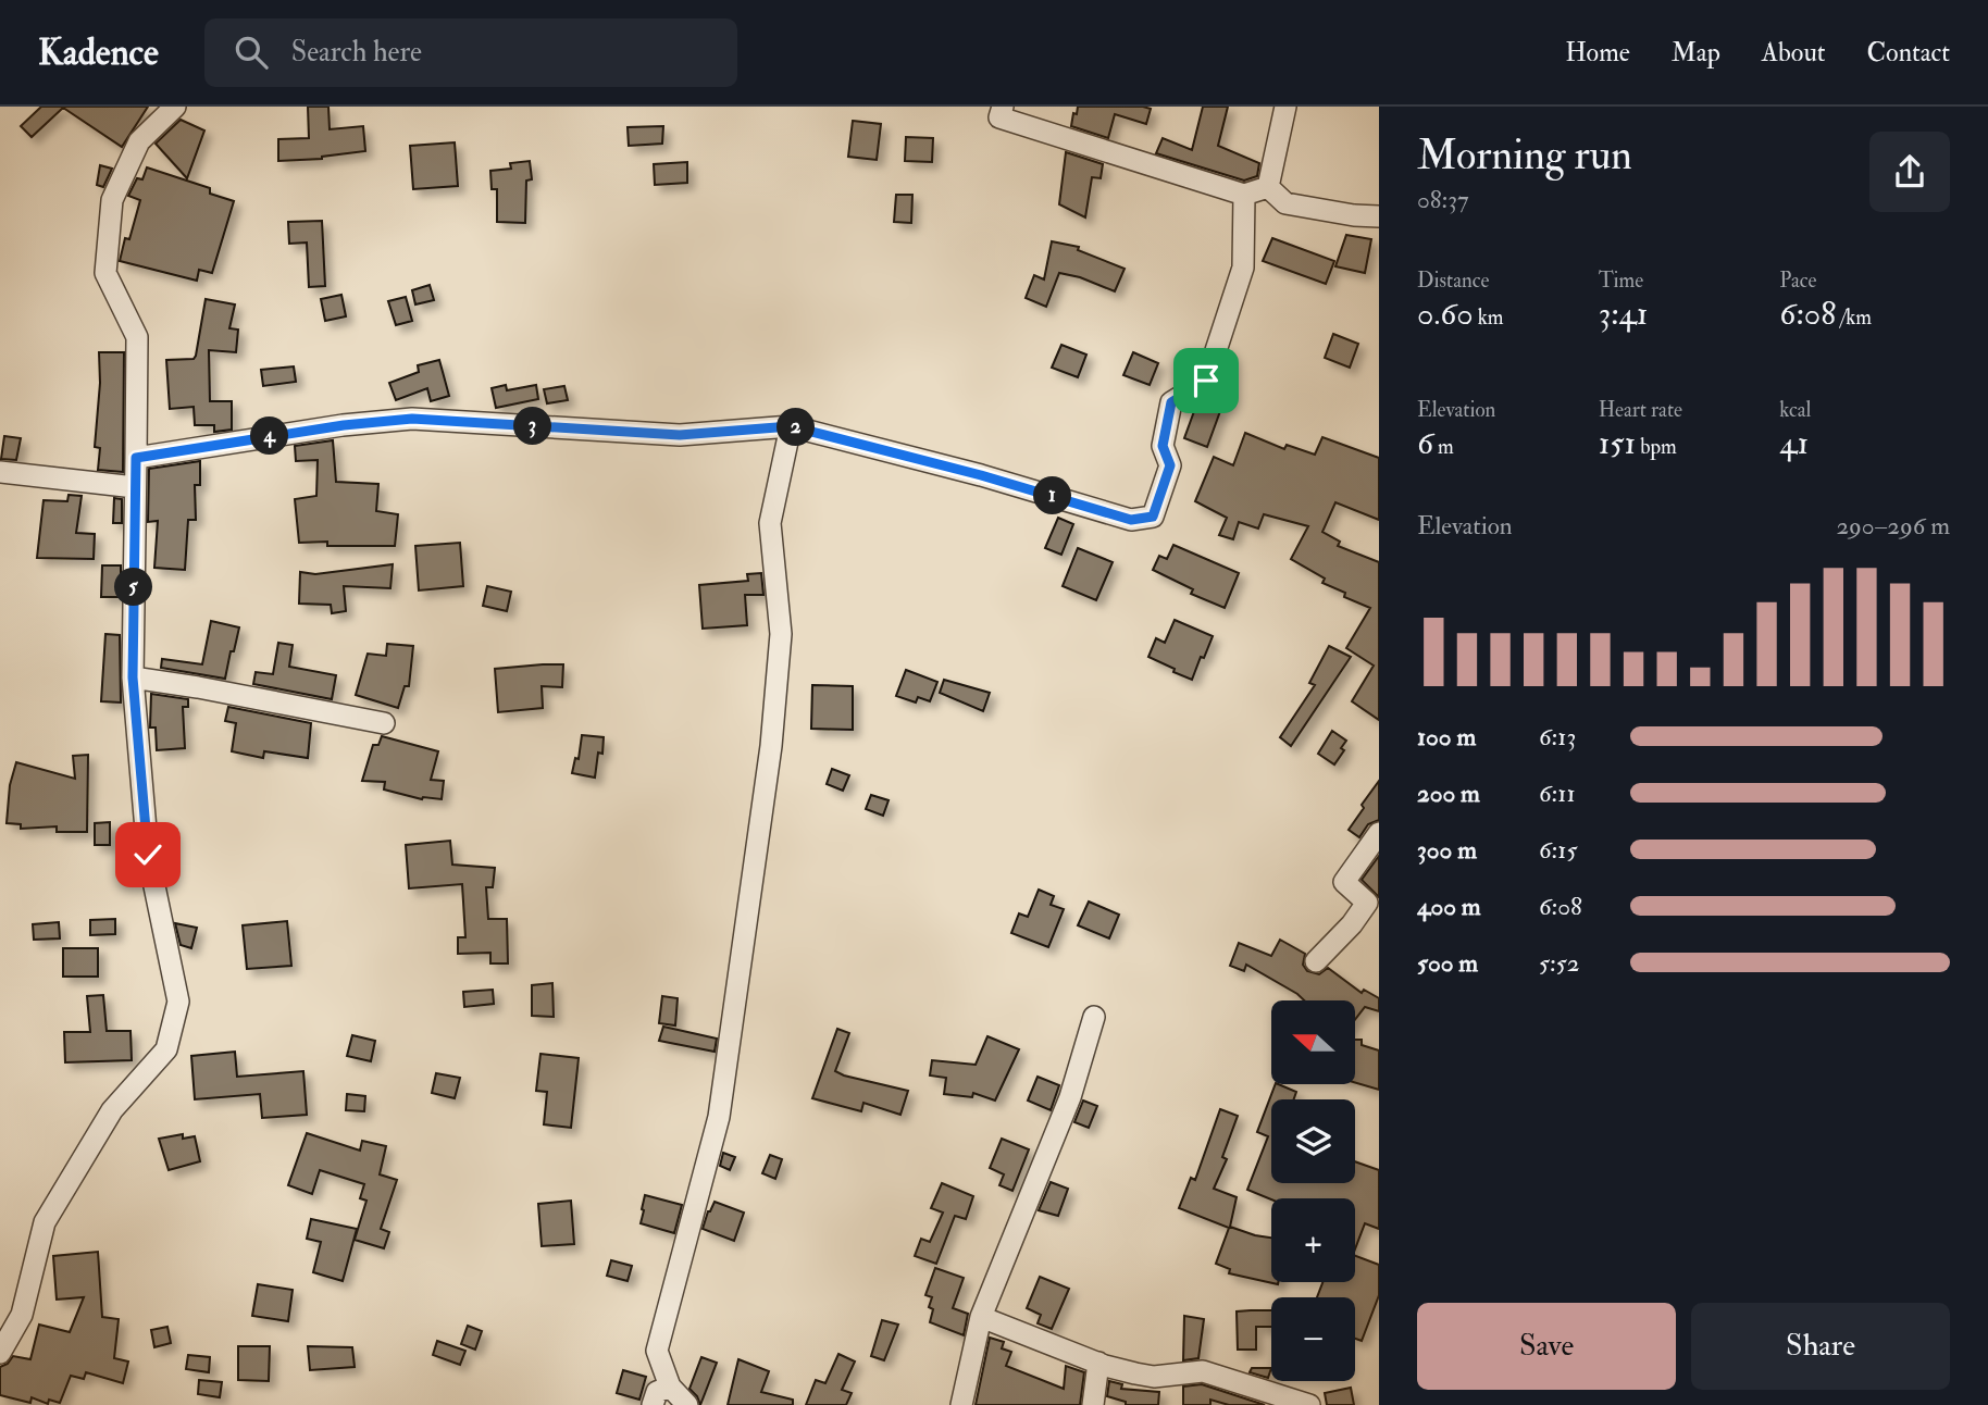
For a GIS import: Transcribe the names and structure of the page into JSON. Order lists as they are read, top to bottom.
{
  "north": "left",
  "page": {
    "header": "Kadence",
    "search": "Search here",
    "nav": [
      "Home",
      "Map",
      "About",
      "Contact"
    ],
    "heading": ["Morning run", "08:37"],
    "stats": [
      ["Distance", "0.60 km"],
      ["Time", "3:41"],
      ["Pace", "6:08 /km"],
      ["Elevation", "6 m"],
      ["Heart rate", "151 bpm"],
      ["kcal", "41"]
    ],
    "pins": [
      "3",
      "2",
      "4",
      "1",
      "5"
    ],
    "chart": ["Elevation", "290–296 m"],
    "list": [
      {
        "name": "100 m",
        "note": "6:13"
      },
      {
        "name": "200 m",
        "note": "6:11"
      },
      {
        "name": "300 m",
        "note": "6:15"
      },
      {
        "name": "400 m",
        "note": "6:08"
      },
      {
        "name": "500 m",
        "note": "5:52"
      }
    ],
    "map_buttons": ["+", "−"],
    "buttons": ["Save", "Share"]
  }
}
